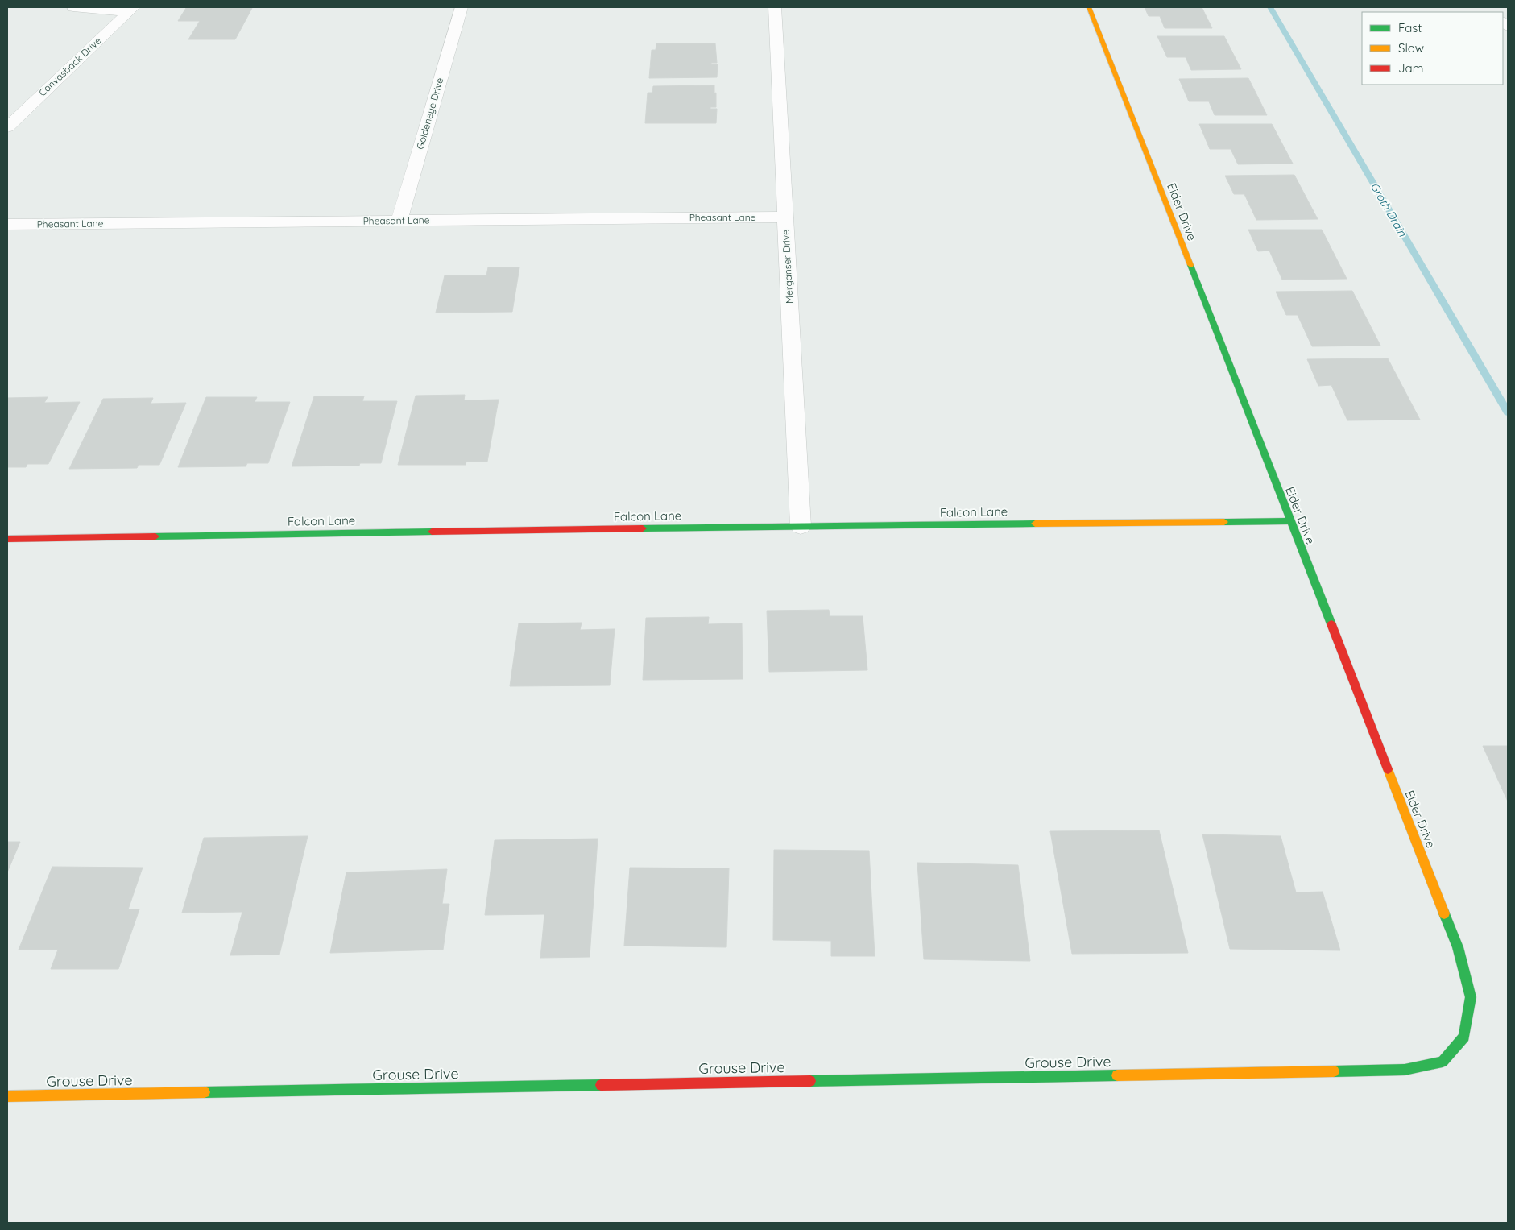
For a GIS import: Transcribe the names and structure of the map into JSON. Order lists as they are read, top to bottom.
{
  "streets": {
    "street": [
      "Canvasback Drive",
      "Goldeneye Drive",
      "Eider Drive",
      "Pheasant Lane",
      "Merganser Drive",
      "Falcon Lane",
      "Grouse Drive"
    ]
  },
  "crossings": [
    ["Goldeneye Drive", "Pheasant Lane"],
    ["Eider Drive", "Falcon Lane"],
    ["Eider Drive", "Grouse Drive"],
    ["Pheasant Lane", "Merganser Drive"],
    ["Merganser Drive", "Falcon Lane"]
  ],
  "water": ["Groth Drain"],
  "legend": ["Fast", "Slow", "Jam"]
}
